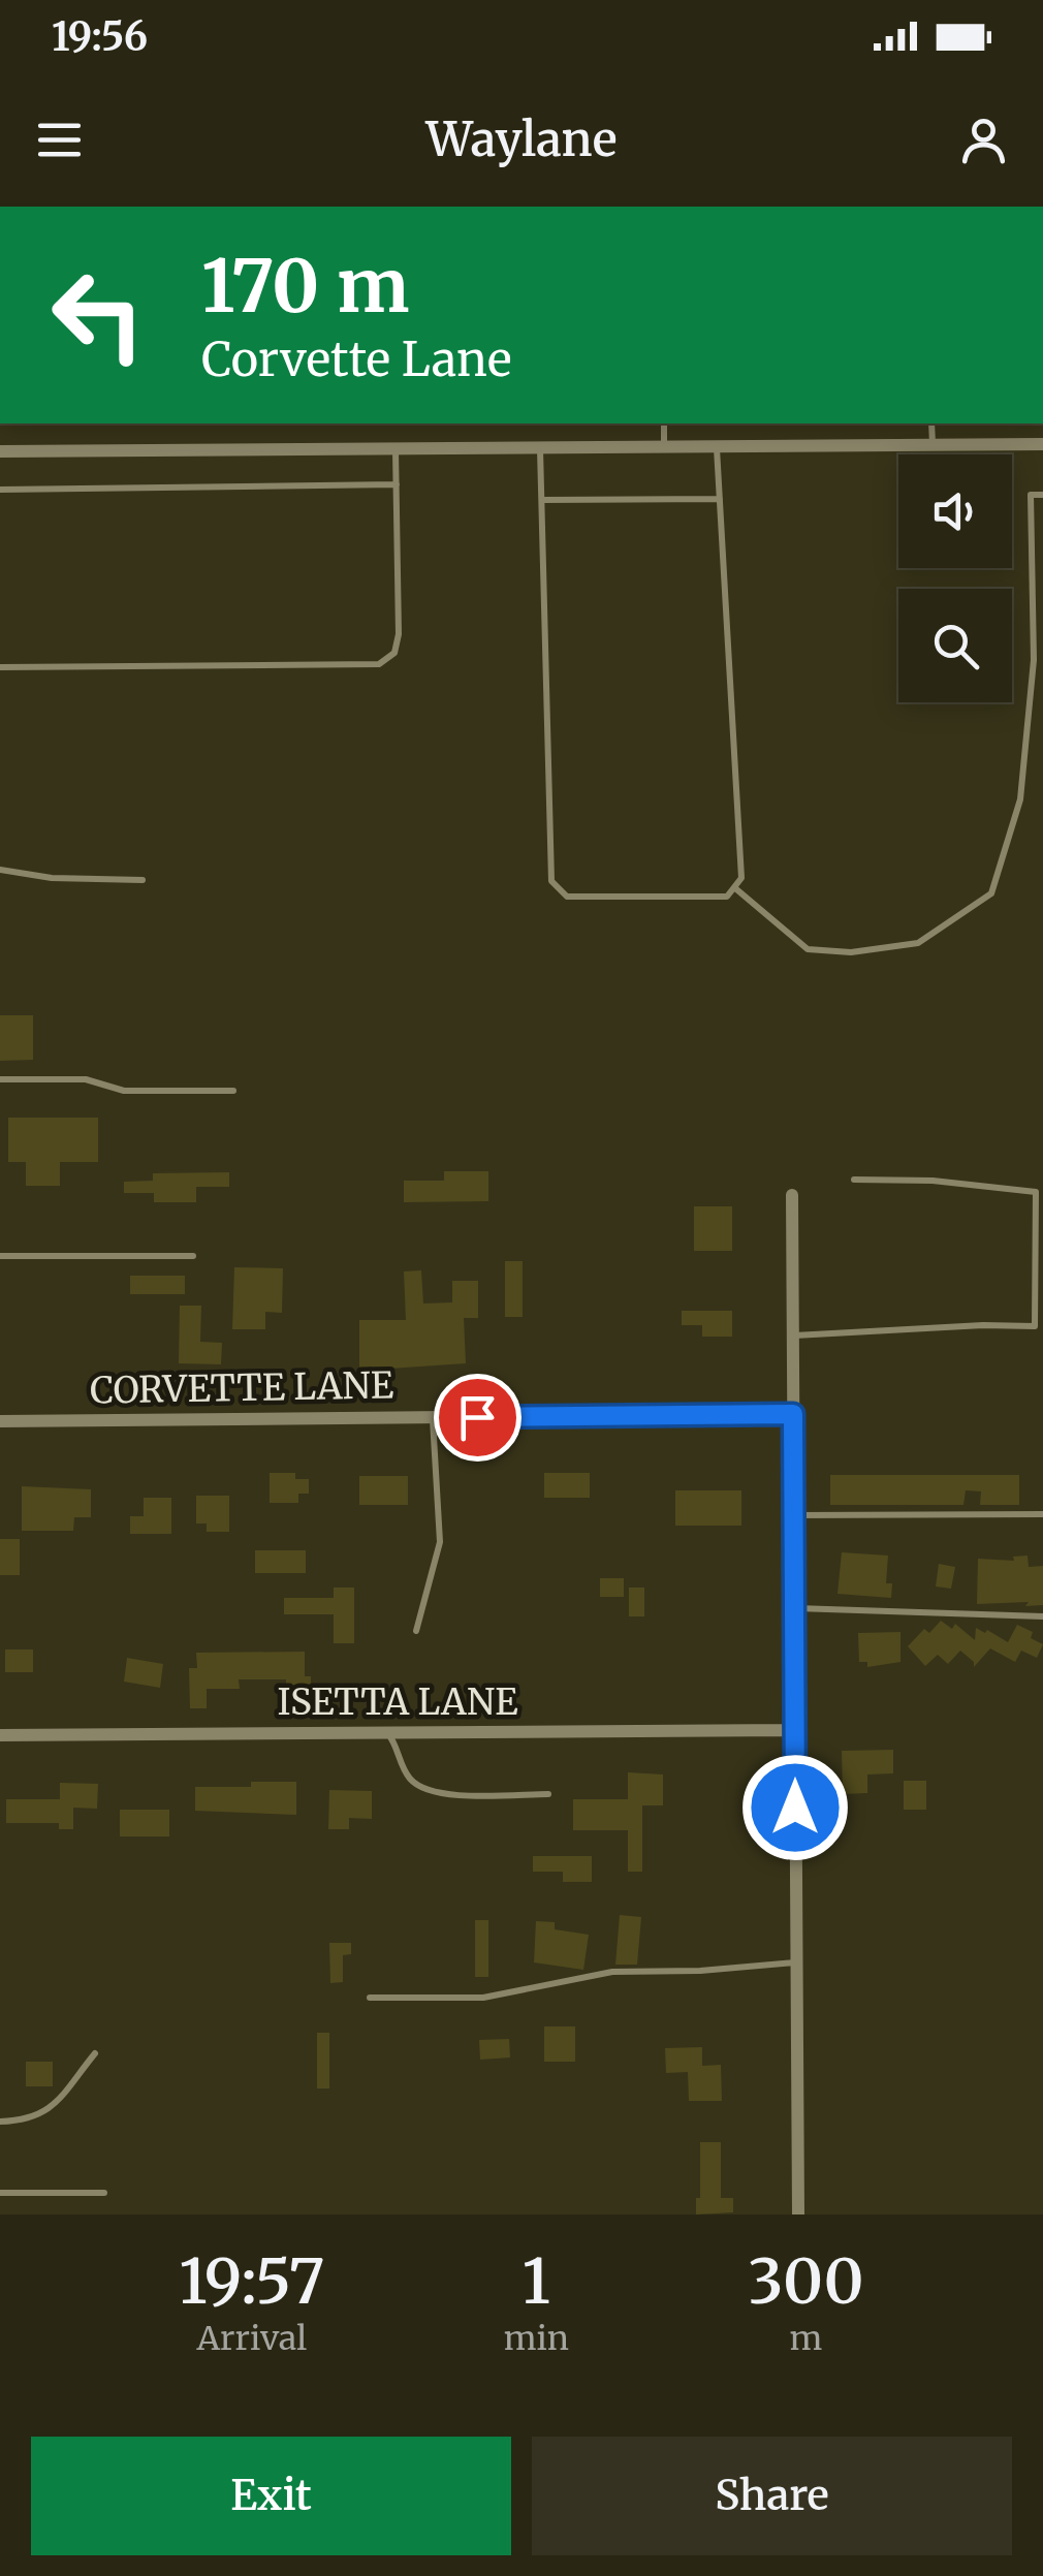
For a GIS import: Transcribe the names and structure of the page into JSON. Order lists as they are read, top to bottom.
{
  "streets": {
    "street": ["CORVETTE LANE", "ISETTA LANE"]
  },
  "page": {
    "status": "19:56",
    "header": "Waylane",
    "turn": ["170 m", "Corvette Lane"],
    "eta": [
      "19:57",
      "Arrival",
      "1",
      "min",
      "300",
      "m"
    ],
    "buttons": ["Exit", "Share"]
  }
}
